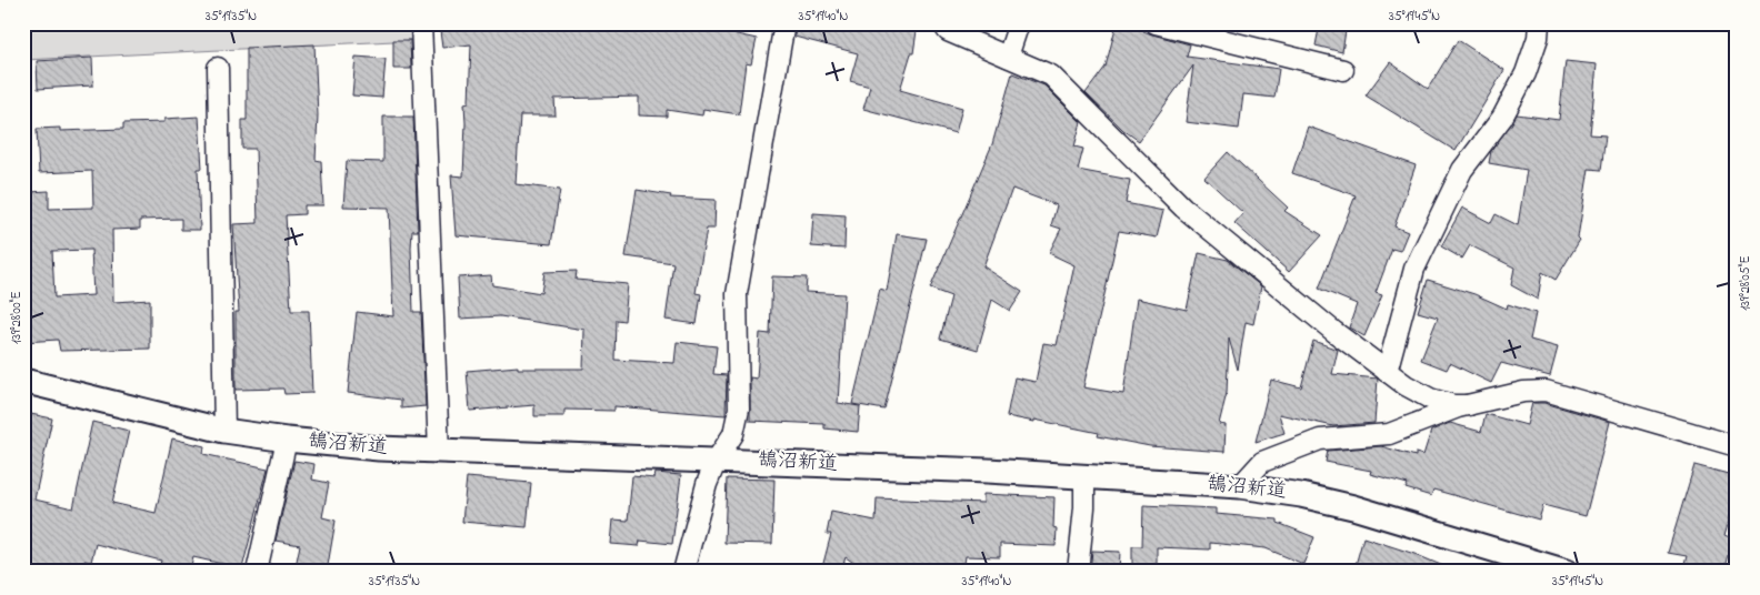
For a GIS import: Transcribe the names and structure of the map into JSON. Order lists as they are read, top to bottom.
{
  "streets": {
    "street": ["鵠沼新道"]
  },
  "coordinates": [
    "35°19'35\"N",
    "35°19'40\"N",
    "35°19'45\"N",
    "139°28'05\"E",
    "139°28'00\"E"
  ]
}
